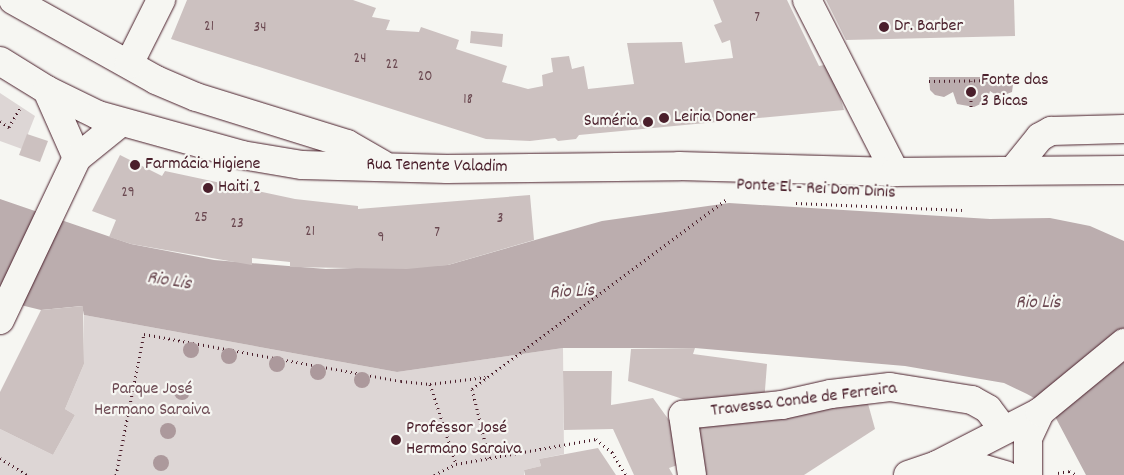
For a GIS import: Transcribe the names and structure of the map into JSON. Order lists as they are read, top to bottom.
{
  "streets": {
    "street": ["Rua Tenente Valadim", "Travessa Conde de Ferreira"],
    "path": ["Ponte El - Rei Dom Dinis"]
  },
  "water": ["Rio Lis"],
  "parks": ["Parque José Hermano Saraiva"],
  "places": [
    "Dr. Barber",
    "Fonte das 3 Bicas",
    "Leiria Doner",
    "Suméria",
    "Farmácia Higiene",
    "Haiti 2",
    "Professor José Hermano Saraiva"
  ],
  "house_numbers": [
    "7",
    "21",
    "34",
    "24",
    "22",
    "20",
    "18",
    "29",
    "25",
    "3",
    "23",
    "21",
    "7",
    "9"
  ]
}
